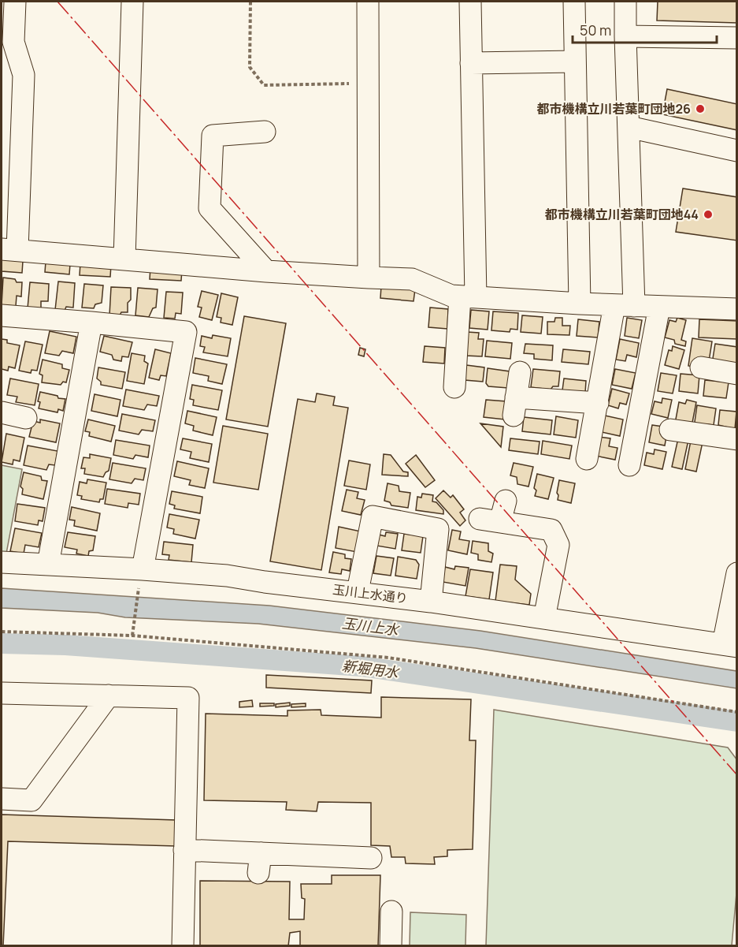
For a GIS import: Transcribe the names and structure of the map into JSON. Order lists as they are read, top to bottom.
{
  "streets": {
    "street": ["玉川上水通り"]
  },
  "water": ["玉川上水", "新堀用水"],
  "places": ["都市機構立川若葉町団地26", "都市機構立川若葉町団地44"],
  "scale_bar": "50 m"
}
